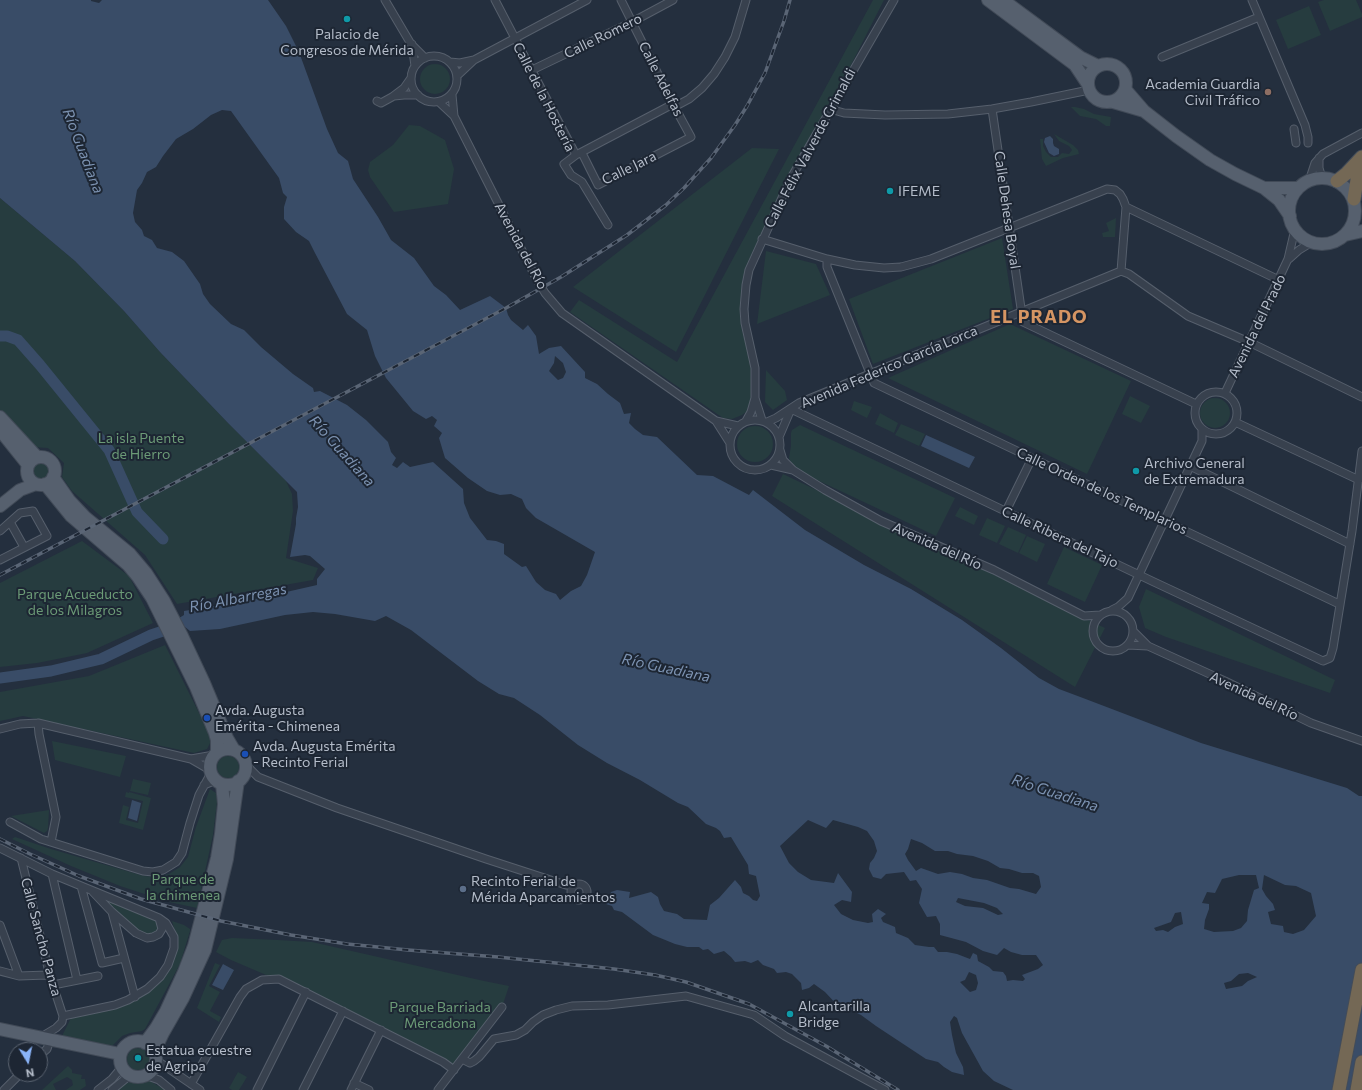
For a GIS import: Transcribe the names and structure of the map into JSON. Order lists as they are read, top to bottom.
{
  "streets": {
    "street": [
      "Calle Romero",
      "Calle Adelfas",
      "Calle de la Hostería",
      "Calle Félix Valverde Grimaldi",
      "Calle Jara",
      "Calle Dehesa Boyal",
      "Avenida del Río",
      "Avenida del Prado",
      "Avenida Federico García Lorca",
      "Calle Orden de los Templarios",
      "Calle Ribera del Tajo",
      "Calle Sancho Panza"
    ]
  },
  "crossings": [
    ["Calle Romero", "Calle Adelfas"],
    ["Calle Romero", "Calle de la Hostería"],
    ["Calle Adelfas", "Calle Jara"],
    ["Calle de la Hostería", "Calle Jara"],
    ["Calle Félix Valverde Grimaldi", "Avenida del Río"],
    ["Calle Félix Valverde Grimaldi", "Avenida Federico García Lorca"],
    ["Calle Dehesa Boyal", "Avenida Federico García Lorca"],
    ["Avenida del Río", "Avenida Federico García Lorca"],
    ["Avenida Federico García Lorca", "Calle Orden de los Templarios"],
    ["Avenida Federico García Lorca", "Calle Ribera del Tajo"],
    ["Calle Orden de los Templarios", "Calle Ribera del Tajo"]
  ],
  "districts": ["EL PRADO"],
  "water": ["Río Guadiana", "Río Albarregas"],
  "parks": [
    "La isla Puente de Hierro",
    "Parque Acueducto de los Milagros",
    "Parque de la chimenea",
    "Parque Barriada Mercadona"
  ],
  "places": [
    "Palacio de Congresos de Mérida",
    "Academia Guardia Civil Tráfico",
    "IFEME",
    "Archivo General de Extremadura",
    "Avda. Augusta Emérita - Chimenea",
    "Avda. Augusta Emérita - Recinto Ferial",
    "Recinto Ferial de Mérida Aparcamientos",
    "Alcantarilla Bridge",
    "Estatua ecuestre de Agripa"
  ],
  "north": "bottom"
}
